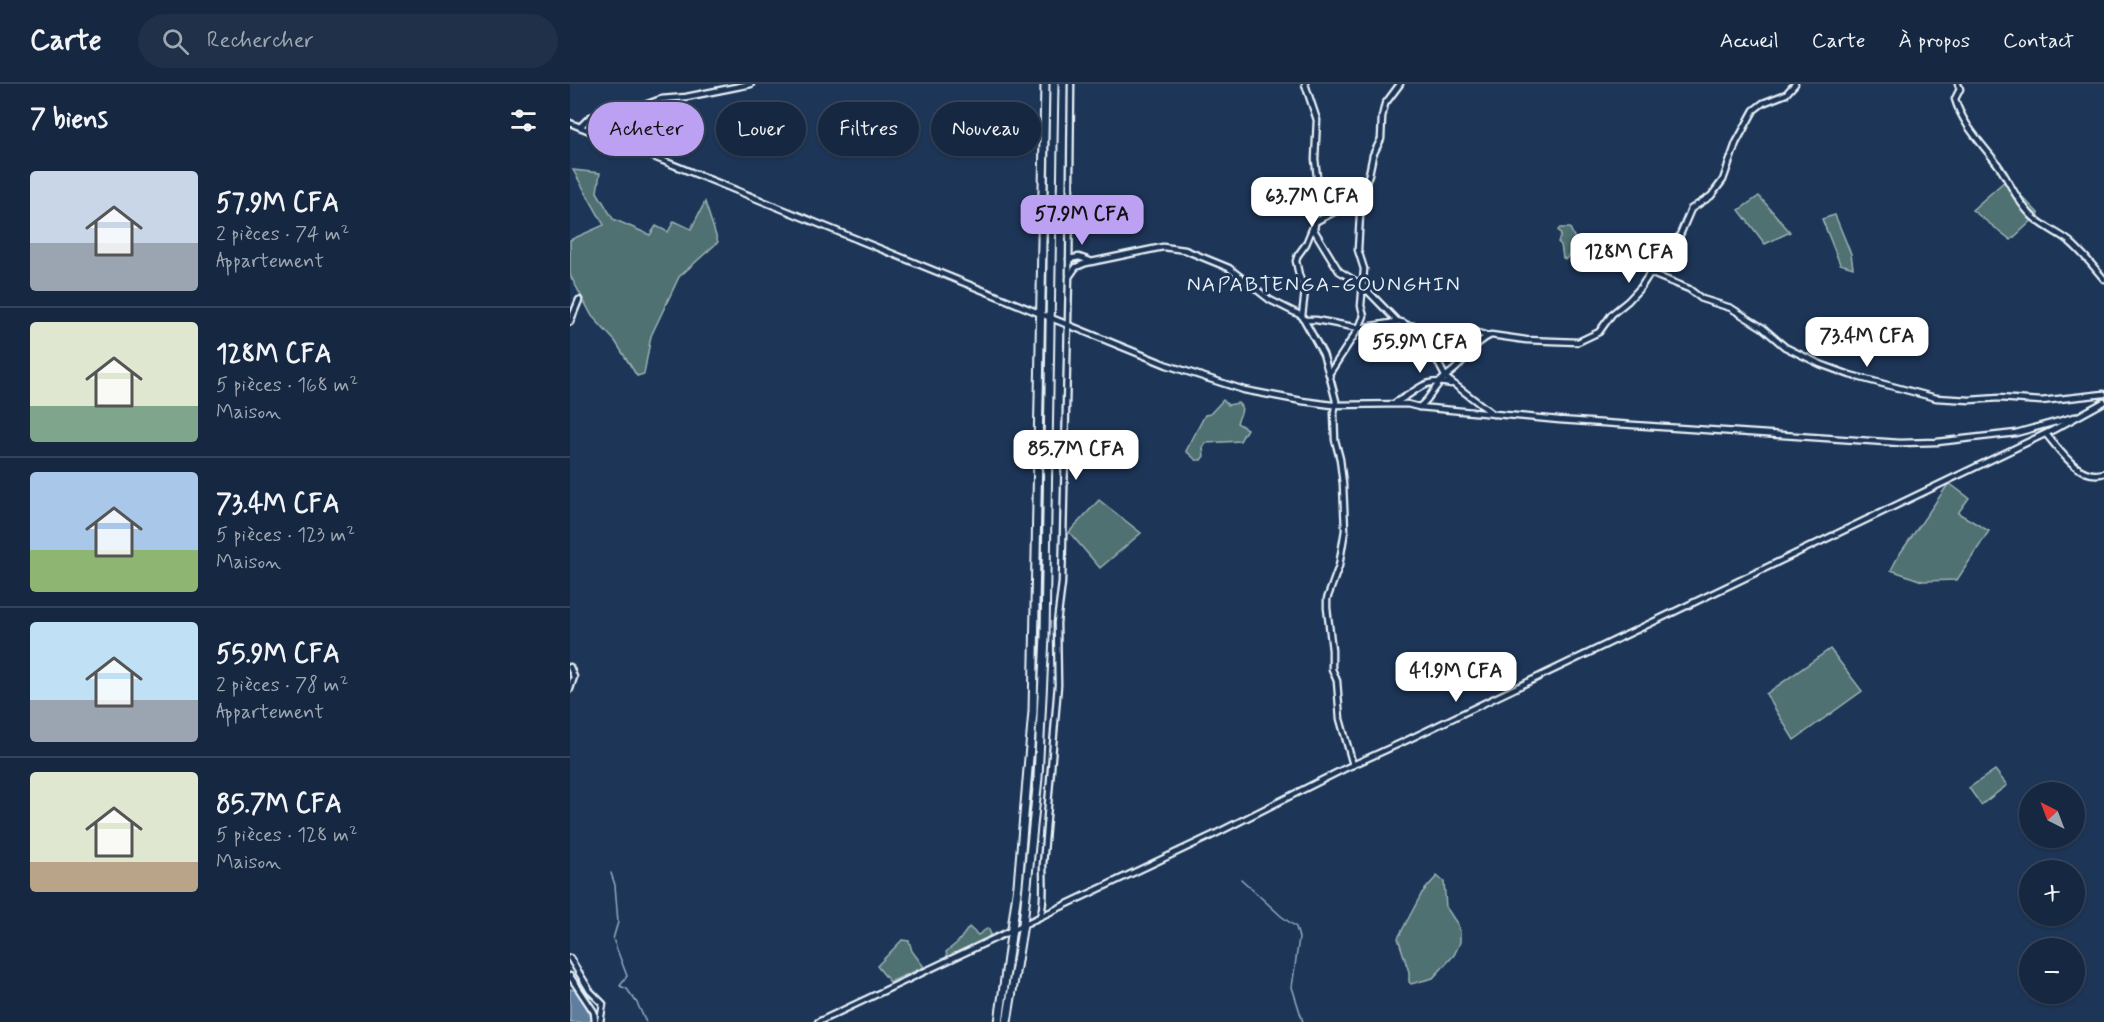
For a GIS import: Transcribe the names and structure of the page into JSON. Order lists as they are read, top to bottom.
{
  "districts": ["NAPABTENGA-GOUNGHIN"],
  "north": "top left",
  "page": {
    "header": "Carte",
    "search": "Rechercher",
    "nav": [
      "Accueil",
      "Carte",
      "À propos",
      "Contact"
    ],
    "heading": "7 biens",
    "chip": [
      "Acheter",
      "Louer",
      "Filtres",
      "Nouveau"
    ],
    "list": [
      {
        "name": "57.9M CFA",
        "note": "2 pièces · 74 m² · Appartement"
      },
      {
        "name": "128M CFA",
        "note": "5 pièces · 168 m² · Maison"
      },
      {
        "name": "73.4M CFA",
        "note": "5 pièces · 123 m² · Maison"
      },
      {
        "name": "55.9M CFA",
        "note": "2 pièces · 78 m² · Appartement"
      },
      {
        "name": "85.7M CFA",
        "note": "5 pièces · 128 m² · Maison"
      }
    ],
    "price": [
      "63.7M CFA",
      "57.9M CFA",
      "128M CFA",
      "73.4M CFA",
      "55.9M CFA",
      "85.7M CFA",
      "41.9M CFA"
    ],
    "map_buttons": ["+", "−"]
  }
}
